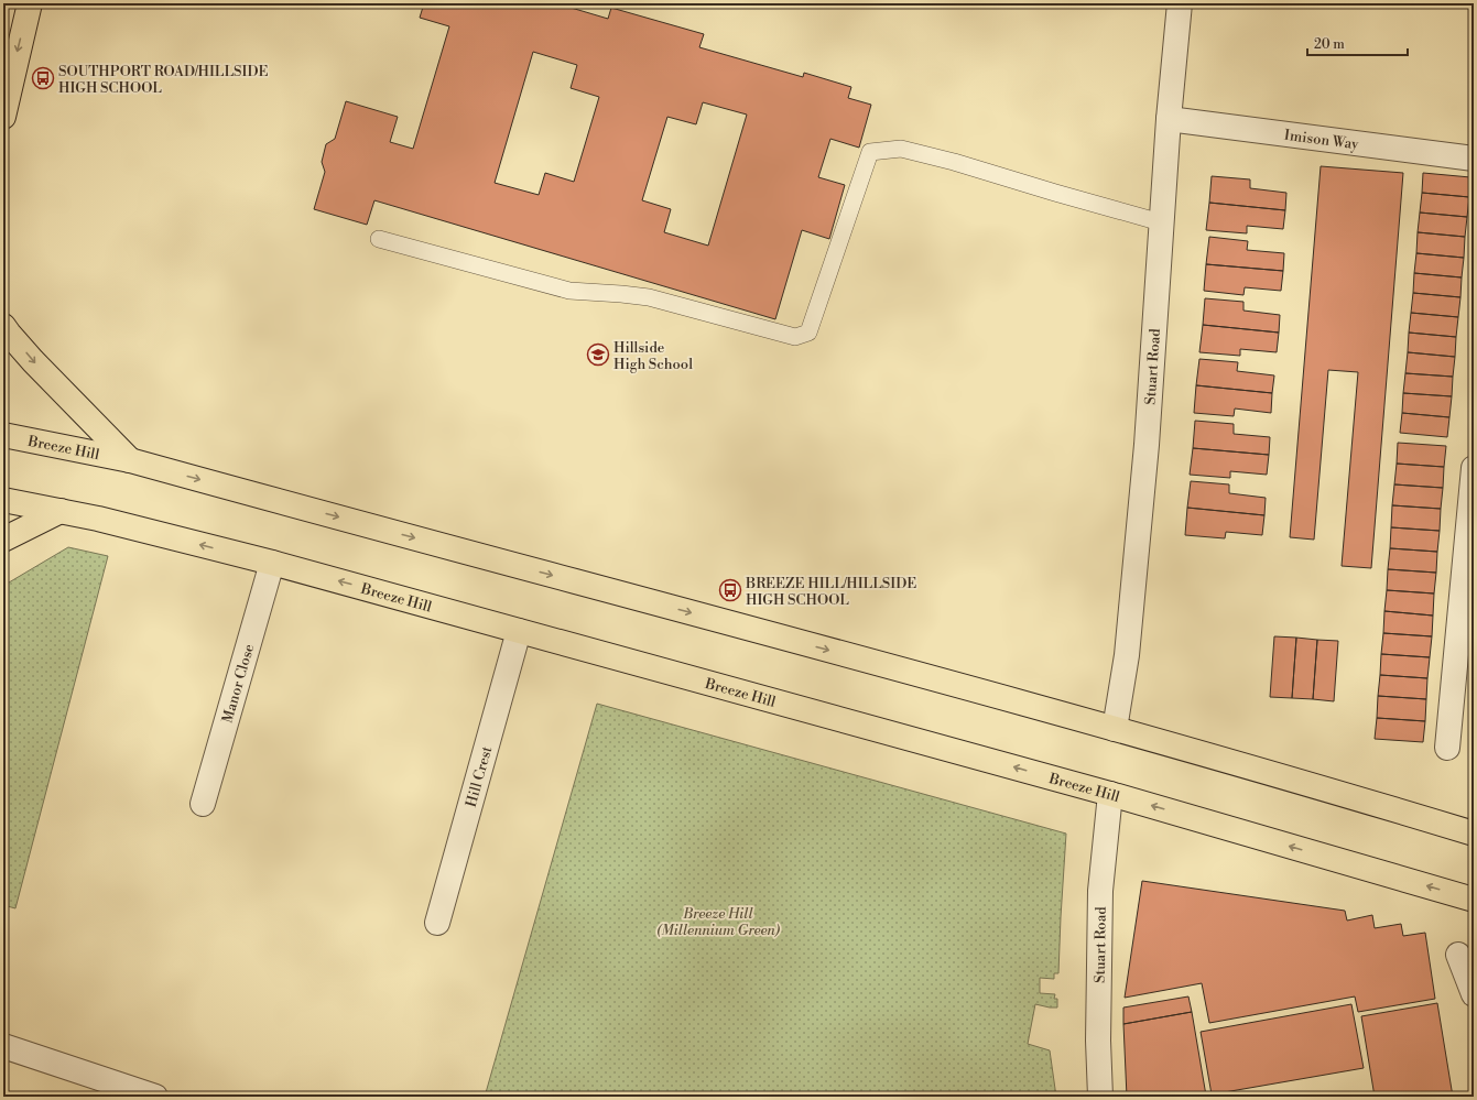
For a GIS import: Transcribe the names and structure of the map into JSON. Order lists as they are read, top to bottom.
{
  "streets": {
    "main road": ["Breeze Hill"],
    "street": [
      "Imison Way",
      "Stuart Road",
      "Manor Close",
      "Hill Crest"
    ]
  },
  "crossings": [
    ["Imison Way", "Stuart Road"],
    ["Stuart Road", "Breeze Hill"],
    ["Breeze Hill", "Manor Close"],
    ["Breeze Hill", "Hill Crest"]
  ],
  "parks": ["Breeze Hill (Millennium Green)"],
  "places": {
    "bus stop": ["SOUTHPORT ROAD/HILLSIDE HIGH SCHOOL", "BREEZE HILL/HILLSIDE HIGH SCHOOL"],
    "school or university": ["Hillside High School"]
  },
  "scale_bar": "20 m"
}
